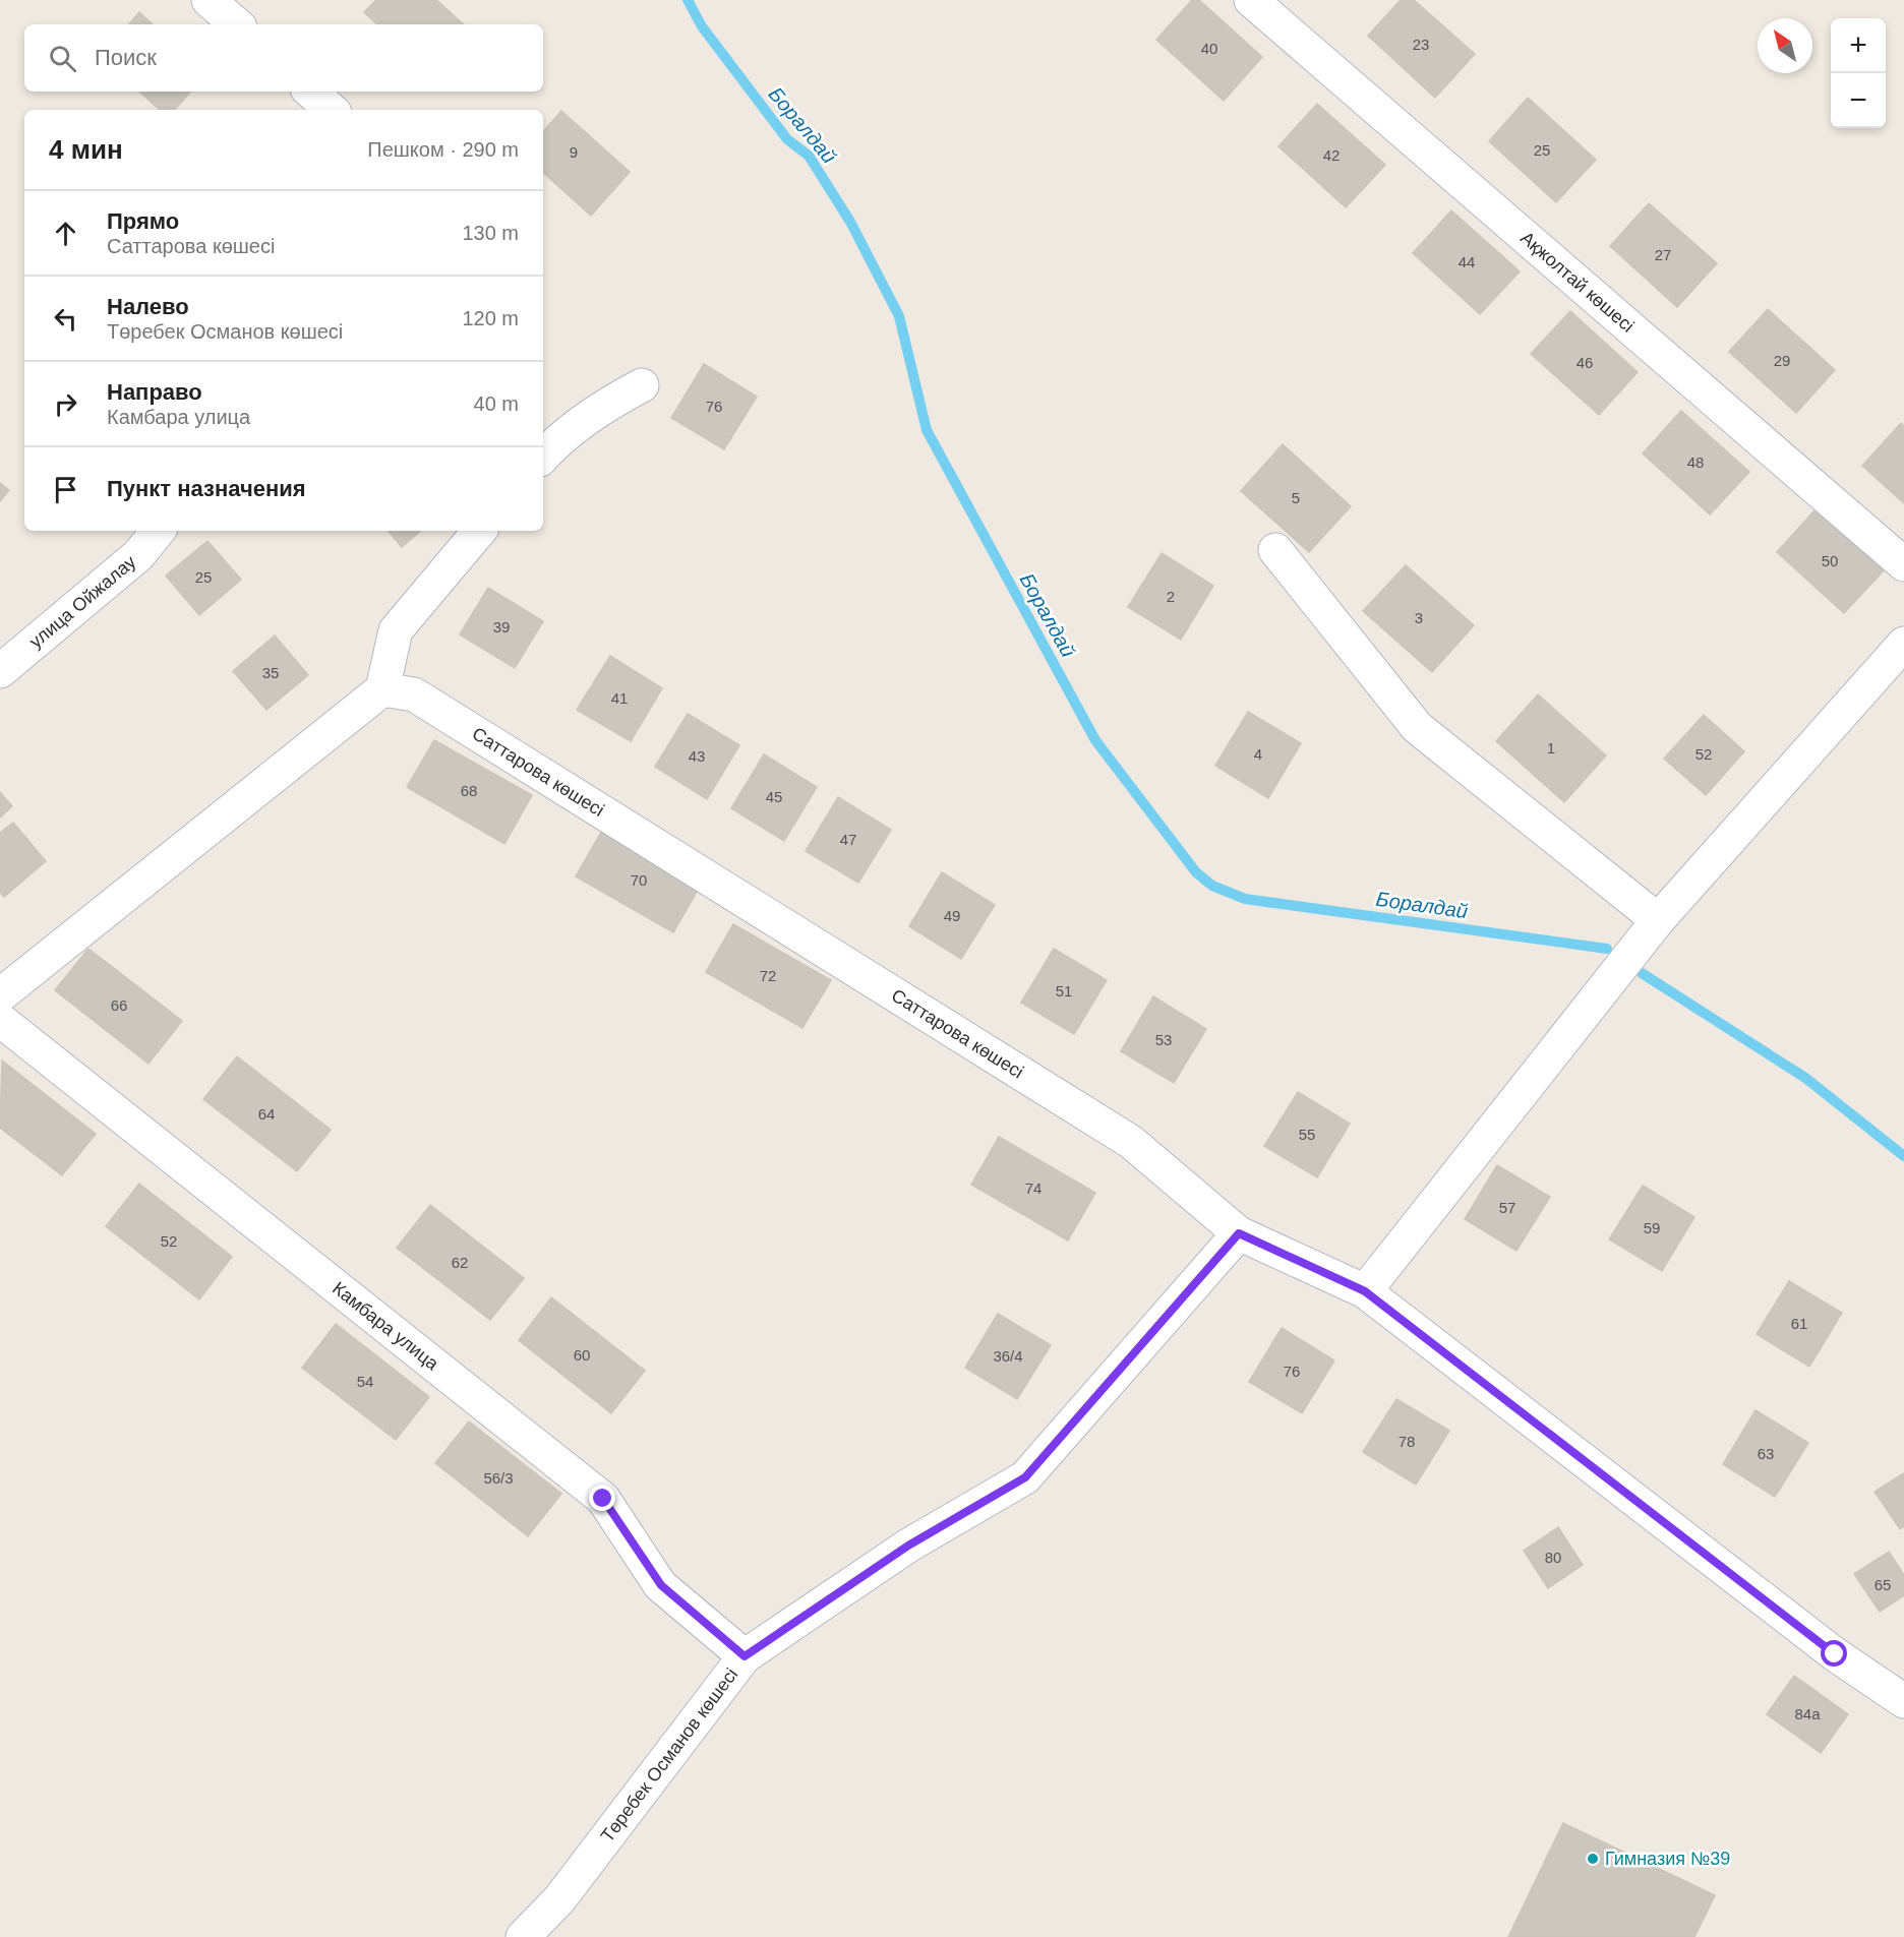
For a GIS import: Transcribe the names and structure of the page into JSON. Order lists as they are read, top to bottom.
{
  "streets": {
    "street": [
      "Ақжолтай көшесі",
      "улица Ойжалау",
      "Саттарова көшесі",
      "Камбара улица",
      "Төребек Османов көшесі"
    ]
  },
  "crossings": [
    ["Саттарова көшесі", "Төребек Османов көшесі"],
    ["Камбара улица", "Төребек Османов көшесі"]
  ],
  "water": ["Боралдай"],
  "places": ["Гимназия №39"],
  "house_numbers": [
    "23",
    "40",
    "25",
    "9",
    "42",
    "27",
    "44",
    "29",
    "46",
    "76",
    "48",
    "5",
    "50",
    "25",
    "2",
    "3",
    "39",
    "35",
    "41",
    "1",
    "4",
    "52",
    "43",
    "68",
    "45",
    "47",
    "70",
    "49",
    "72",
    "51",
    "66",
    "53",
    "64",
    "55",
    "74",
    "57",
    "59",
    "52",
    "62",
    "61",
    "60",
    "36/4",
    "76",
    "54",
    "78",
    "63",
    "56/3",
    "80",
    "65",
    "84а"
  ],
  "north": "top left",
  "page": {
    "map_buttons": ["+", "−"],
    "search": "Поиск",
    "heading": ["4 мин", "Пешком · 290 m"],
    "list": [
      ["Прямо", "Саттарова көшесі", "130 m"],
      ["Налево", "Төребек Османов көшесі", "120 m"],
      ["Направо", "Камбара улица", "40 m"],
      "Пункт назначения"
    ]
  }
}
